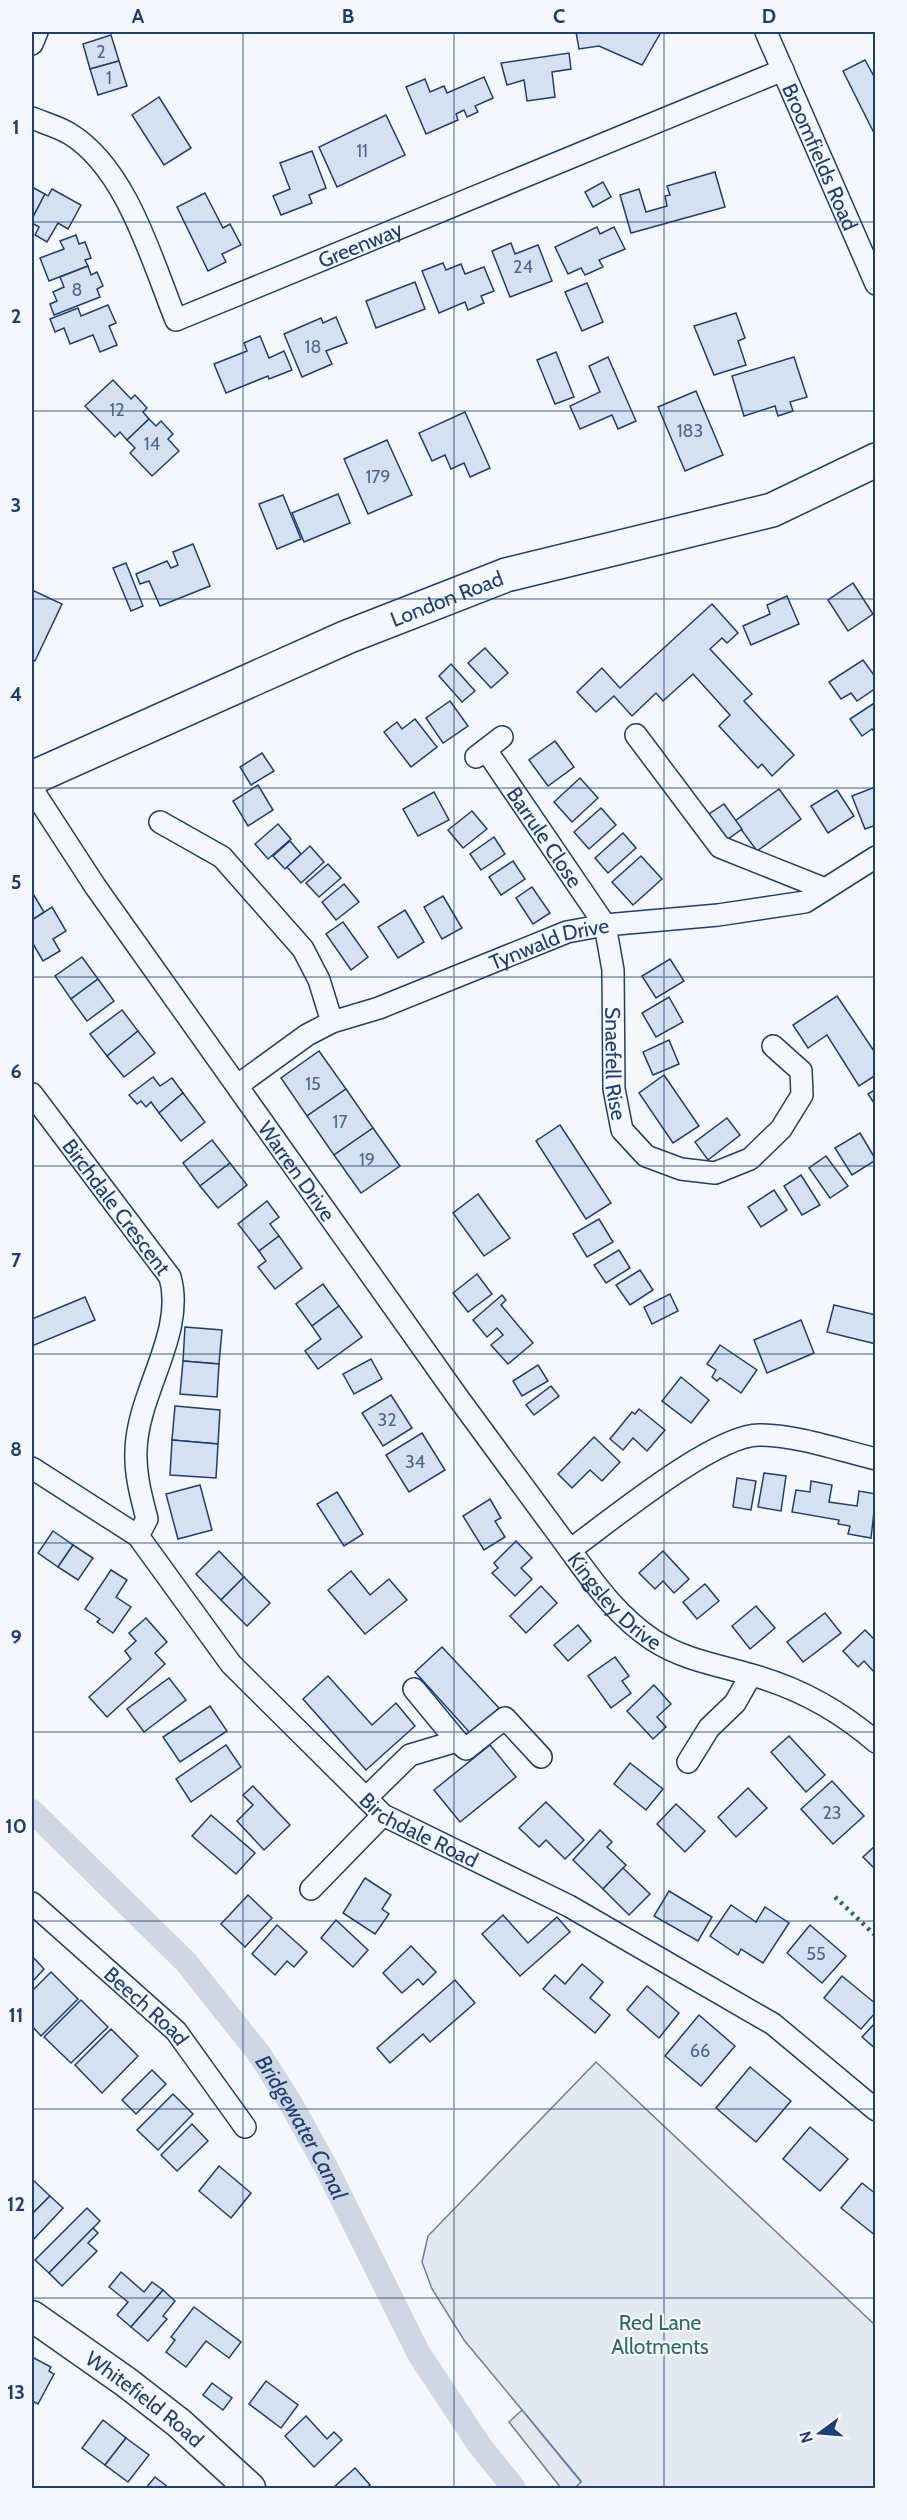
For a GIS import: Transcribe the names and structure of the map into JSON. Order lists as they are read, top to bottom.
{
  "streets": {
    "highway": ["London Road"],
    "street": [
      "Broomfields Road",
      "Greenway",
      "Barrule Close",
      "Tynwald Drive",
      "Snaefell Rise",
      "Warren Drive",
      "Birchdale Crescent",
      "Kingsley Drive",
      "Birchdale Road",
      "Beech Road",
      "Whitefield Road"
    ]
  },
  "crossings": [
    ["Broomfields Road", "Greenway"],
    ["Barrule Close", "Tynwald Drive"],
    ["Barrule Close", "Snaefell Rise"],
    ["Tynwald Drive", "Snaefell Rise"],
    ["Tynwald Drive", "Warren Drive"],
    ["Warren Drive", "Kingsley Drive"],
    ["Birchdale Crescent", "Birchdale Road"]
  ],
  "water": ["Bridgewater Canal"],
  "parks": ["Red Lane Allotments"],
  "house_numbers": [
    "2",
    "1",
    "11",
    "24",
    "8",
    "18",
    "12",
    "183",
    "14",
    "179",
    "15",
    "17",
    "19",
    "32",
    "34",
    "23",
    "55",
    "66"
  ],
  "north": "left",
  "grid": {
    "columns": [
      "A",
      "B",
      "C",
      "D"
    ],
    "rows": [
      "1",
      "2",
      "3",
      "4",
      "5",
      "6",
      "7",
      "8",
      "9",
      "10",
      "11",
      "12",
      "13"
    ]
  }
}
